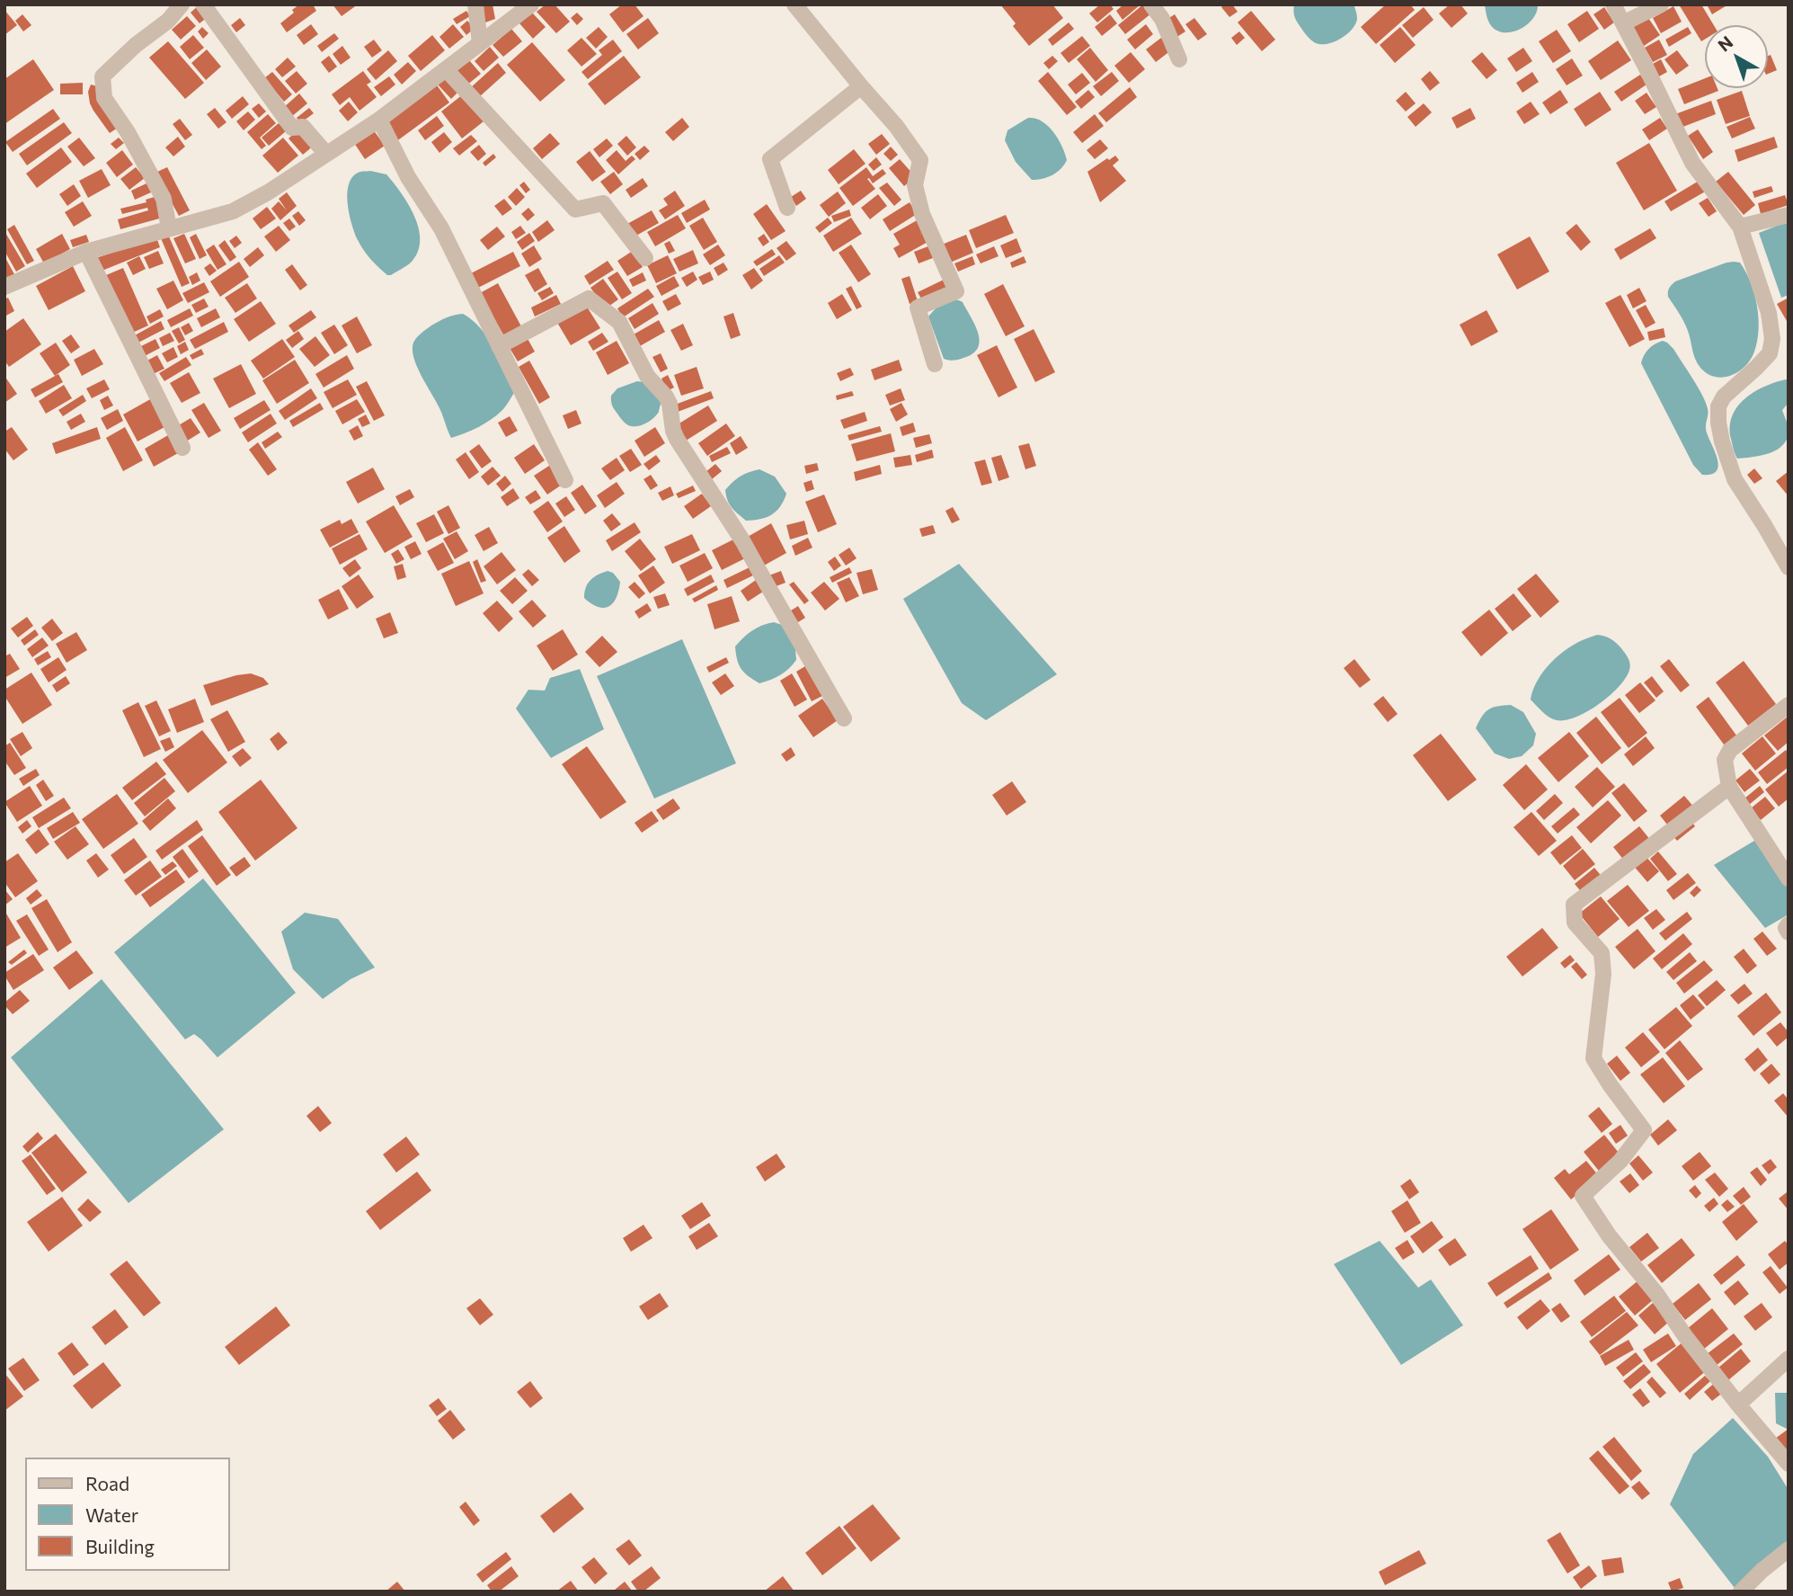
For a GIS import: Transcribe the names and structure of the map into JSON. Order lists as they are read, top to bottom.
{
  "legend": ["Road", "Water", "Building"],
  "north": "top left"
}
